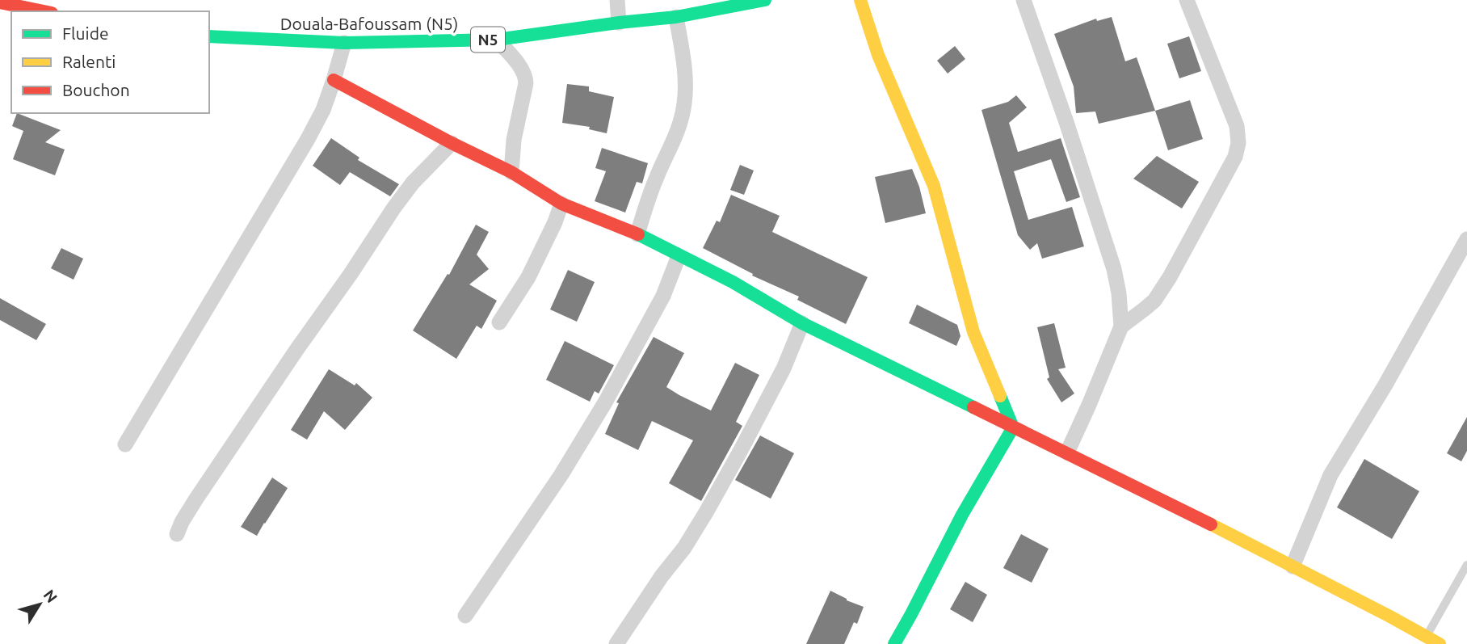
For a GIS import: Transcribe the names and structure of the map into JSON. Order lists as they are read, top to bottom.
{
  "streets": {
    "main road": ["Douala-Bafoussam (N5)", "N5"]
  },
  "legend": ["Fluide", "Ralenti", "Bouchon"],
  "north": "top right"
}
